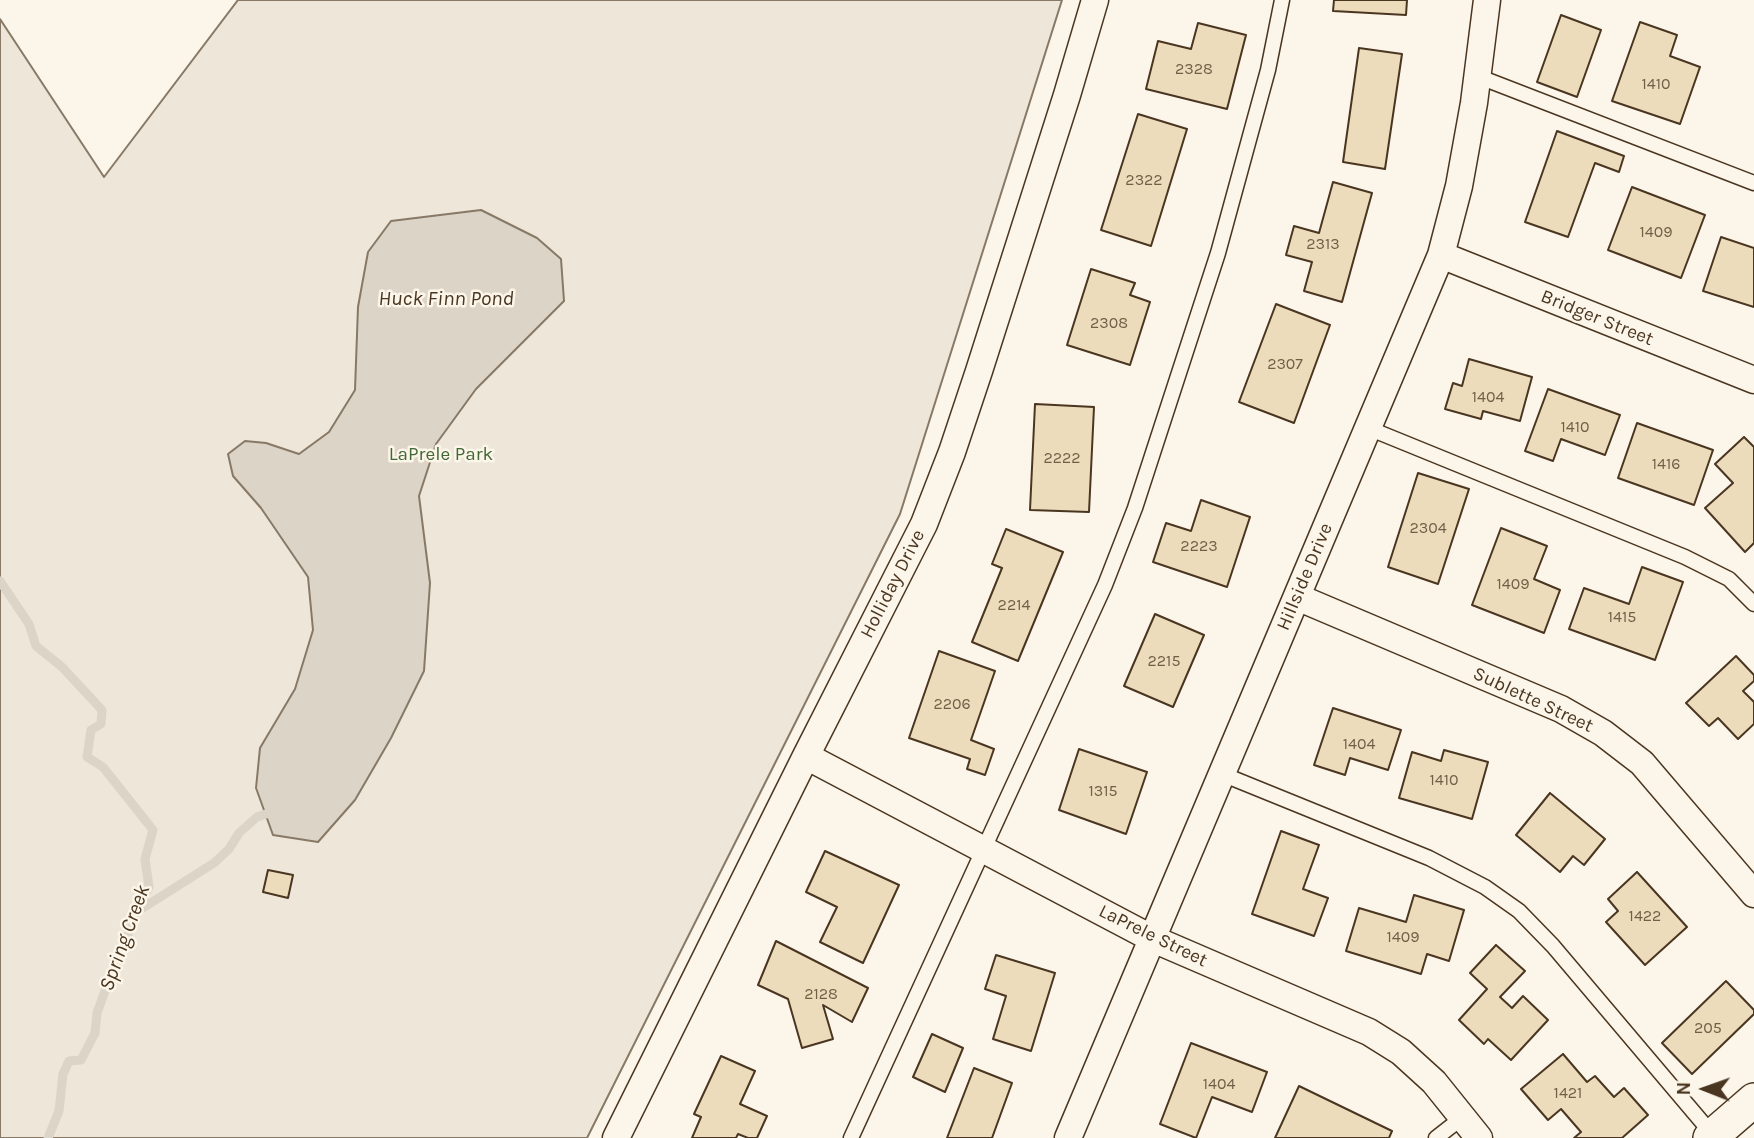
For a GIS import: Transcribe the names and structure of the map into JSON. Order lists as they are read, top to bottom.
{
  "streets": {
    "street": [
      "Bridger Street",
      "Hillside Drive",
      "Holliday Drive",
      "Sublette Street",
      "LaPrele Street"
    ]
  },
  "crossings": [
    ["Bridger Street", "Hillside Drive"],
    ["Hillside Drive", "Sublette Street"],
    ["Hillside Drive", "LaPrele Street"],
    ["Holliday Drive", "LaPrele Street"]
  ],
  "water": ["Huck Finn Pond", "Spring Creek"],
  "parks": ["LaPrele Park"],
  "house_numbers": [
    "2328",
    "1410",
    "2322",
    "1409",
    "2313",
    "2308",
    "2307",
    "1404",
    "1410",
    "2222",
    "1416",
    "2304",
    "2223",
    "1409",
    "2214",
    "1415",
    "2215",
    "2206",
    "1404",
    "1410",
    "1315",
    "1422",
    "1409",
    "2128",
    "205",
    "1404",
    "1421"
  ],
  "north": "left"
}
